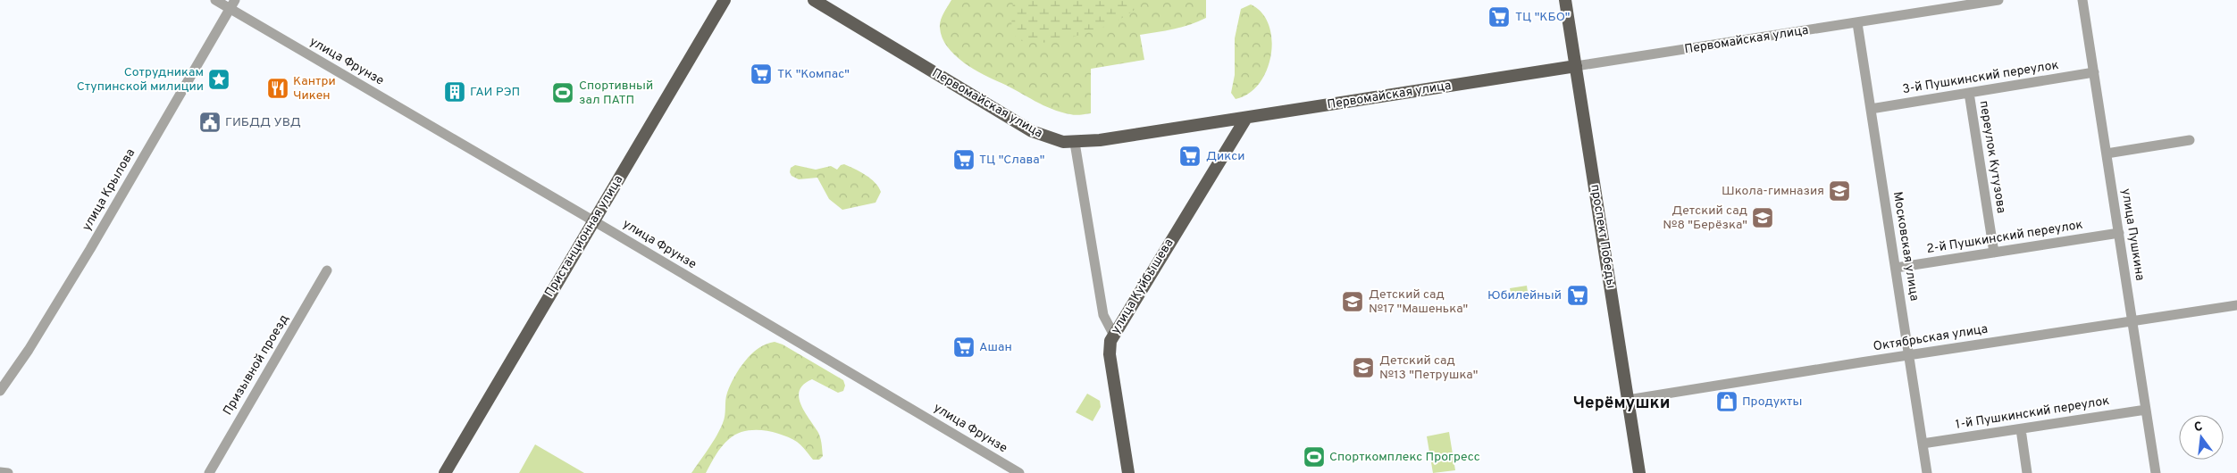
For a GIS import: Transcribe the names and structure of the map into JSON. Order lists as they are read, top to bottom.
{
  "streets": {
    "main road": [
      "Первомайская улица",
      "Пристанционная улица",
      "проспект Победы",
      "улица Куйбышева"
    ],
    "street": [
      "улица Фрунзе",
      "3-й Пушкинский переулок",
      "переулок Кутузова",
      "улица Крылова",
      "улица Пушкина",
      "2-й Пушкинский переулок",
      "Московская улица",
      "Октябрьская улица",
      "Призывной проезд",
      "1-й Пушкинский переулок"
    ]
  },
  "crossings": [
    ["Первомайская улица", "проспект Победы"],
    ["Первомайская улица", "Московская улица"],
    ["Первомайская улица", "улица Куйбышева"],
    ["улица Фрунзе", "улица Крылова"],
    ["улица Фрунзе", "Пристанционная улица"],
    ["3-й Пушкинский переулок", "переулок Кутузова"],
    ["3-й Пушкинский переулок", "улица Пушкина"],
    ["3-й Пушкинский переулок", "Московская улица"],
    ["переулок Кутузова", "2-й Пушкинский переулок"],
    ["улица Пушкина", "2-й Пушкинский переулок"],
    ["улица Пушкина", "Октябрьская улица"],
    ["улица Пушкина", "1-й Пушкинский переулок"],
    ["проспект Победы", "Октябрьская улица"],
    ["2-й Пушкинский переулок", "Московская улица"],
    ["Московская улица", "Октябрьская улица"],
    ["Московская улица", "1-й Пушкинский переулок"]
  ],
  "districts": ["Черёмушки"],
  "places": {
    "supermarket": [
      "ТЦ \"КБО\"",
      "ТК \"Компас\"",
      "Дикси",
      "ТЦ \"Слава\"",
      "Юбилейный",
      "Ашан"
    ],
    "place": ["Сотрудникам Ступинской милиции"],
    "restaurant": ["Кантри Чикен"],
    "building": ["ГАИ РЭП"],
    "sports": ["Спортивный зал ПАТП", "Спорткомплекс Прогресс"],
    "public building": ["ГИБДД УВД"],
    "school or university": [
      "Школа-гимназия",
      "Детский сад №8 \"Берёзка\"",
      "Детский сад №17 \"Машенька\"",
      "Детский сад №13 \"Петрушка\""
    ],
    "shop": ["Продукты"]
  },
  "north": "top"
}
